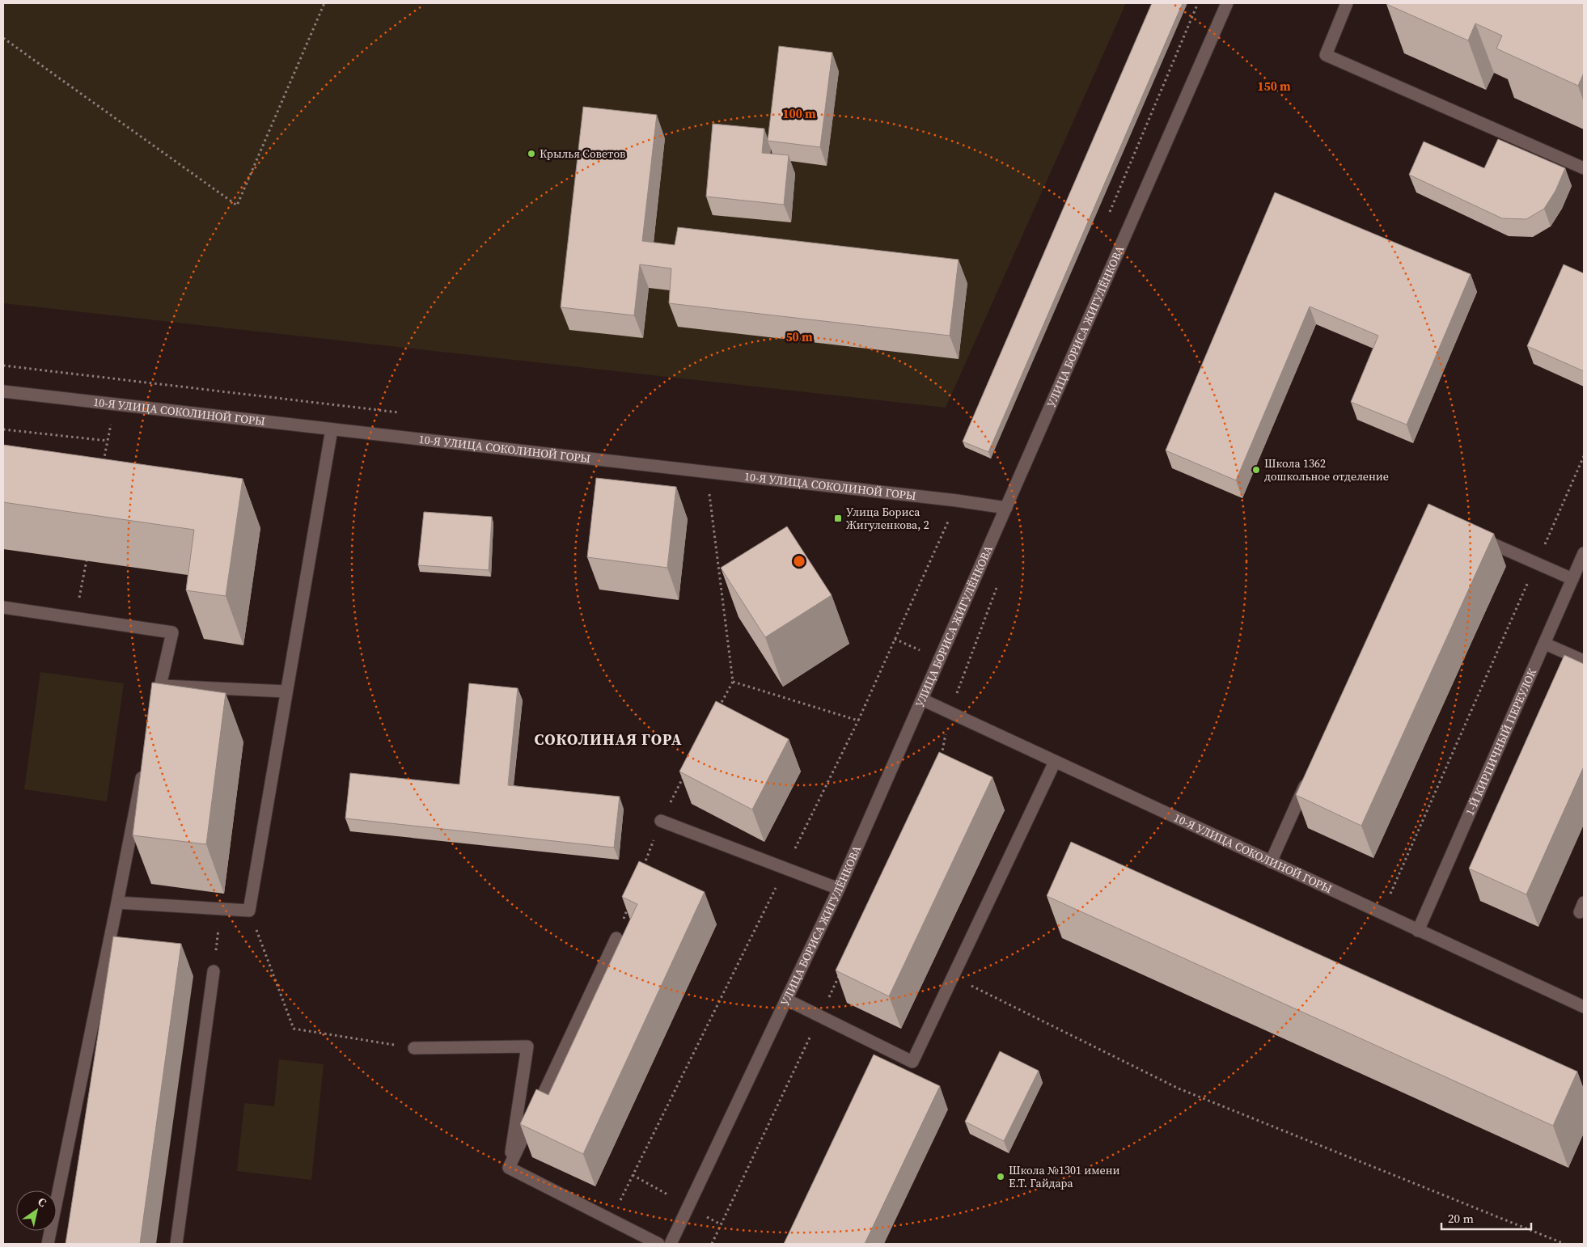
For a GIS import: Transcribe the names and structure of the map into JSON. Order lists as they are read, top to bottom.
{
  "streets": {
    "street": ["УЛИЦА БОРИСА ЖИГУЛЁНКОВА", "10-Я УЛИЦА СОКОЛИНОЙ ГОРЫ", "1-Й КИРПИЧНЫЙ ПЕРЕУЛОК"]
  },
  "crossings": [
    ["УЛИЦА БОРИСА ЖИГУЛЁНКОВА", "10-Я УЛИЦА СОКОЛИНОЙ ГОРЫ"],
    ["10-Я УЛИЦА СОКОЛИНОЙ ГОРЫ", "1-Й КИРПИЧНЫЙ ПЕРЕУЛОК"]
  ],
  "districts": ["СОКОЛИНАЯ ГОРА"],
  "places": {
    "other": ["Крылья Советов", "Школа 1362 дошкольное отделение", "Школа №1301 имени Е.Т. Гайдара"],
    "transit": ["Улица Бориса Жигуленкова, 2"]
  },
  "scale_bar": "20 m",
  "north": "top right",
  "rings": ["150 m", "100 m", "50 m"]
}
